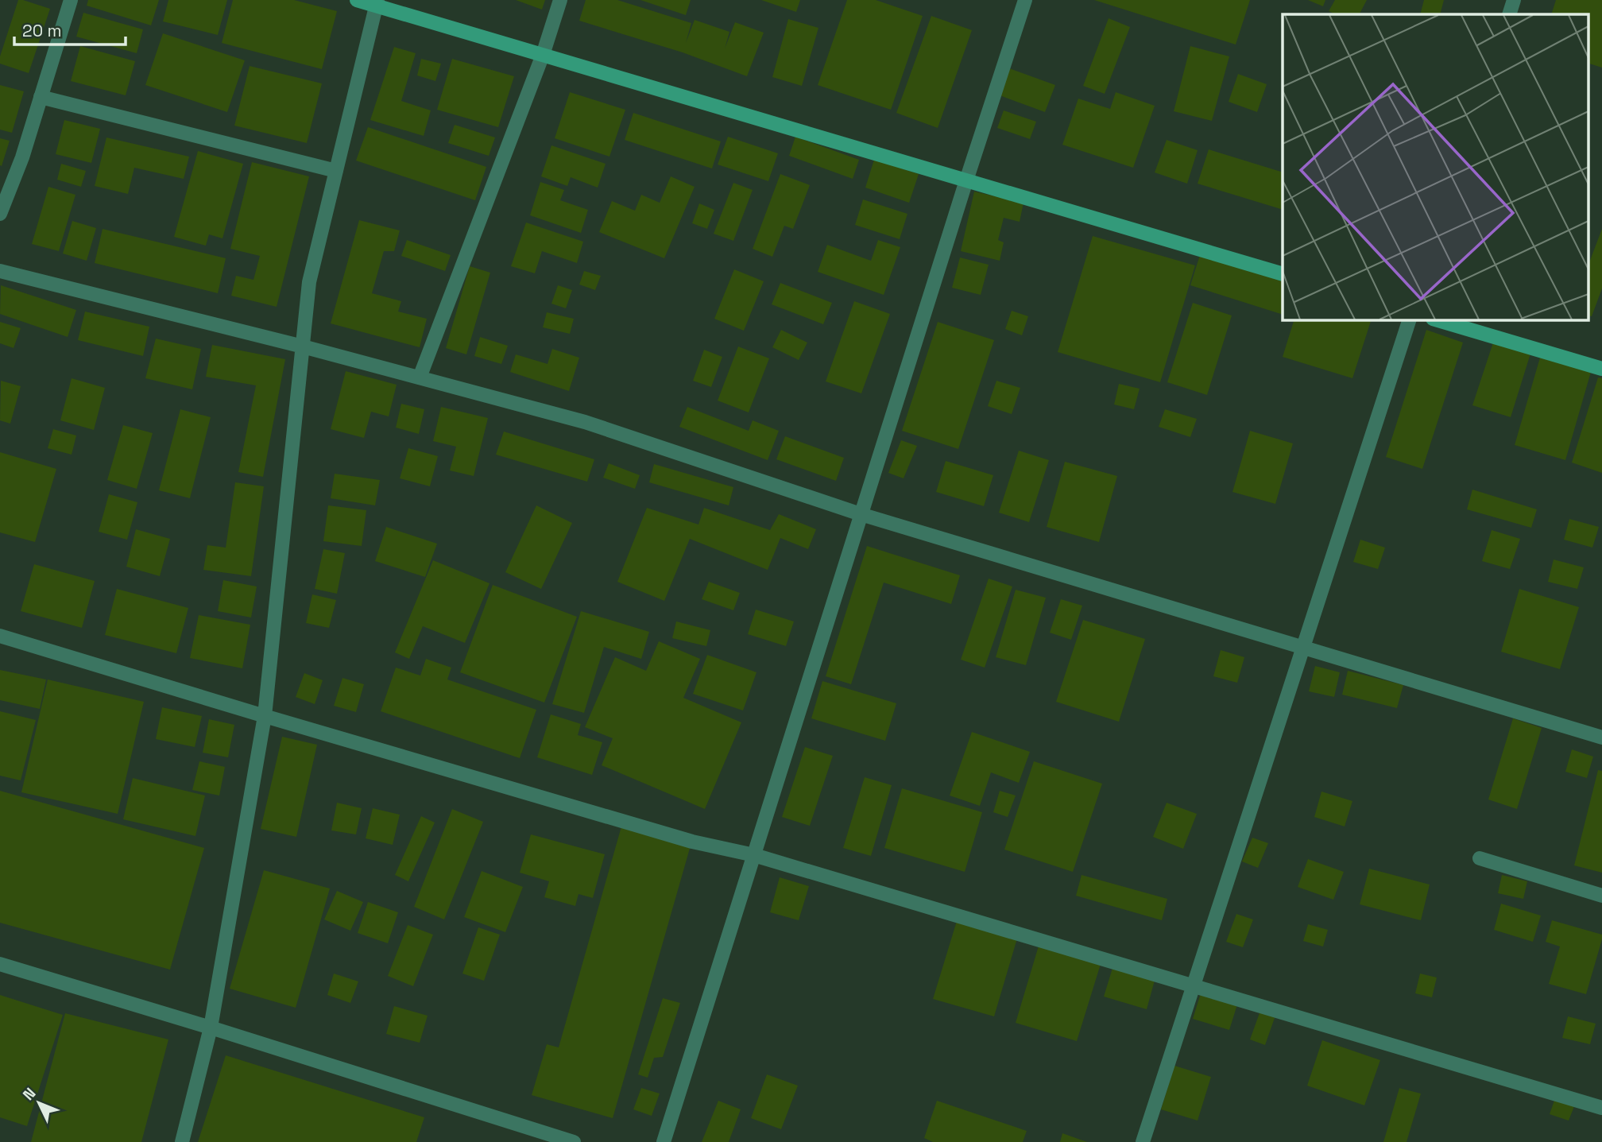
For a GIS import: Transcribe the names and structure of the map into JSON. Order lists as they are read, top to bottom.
{
  "scale_bar": "20 m",
  "north": "top left"
}
